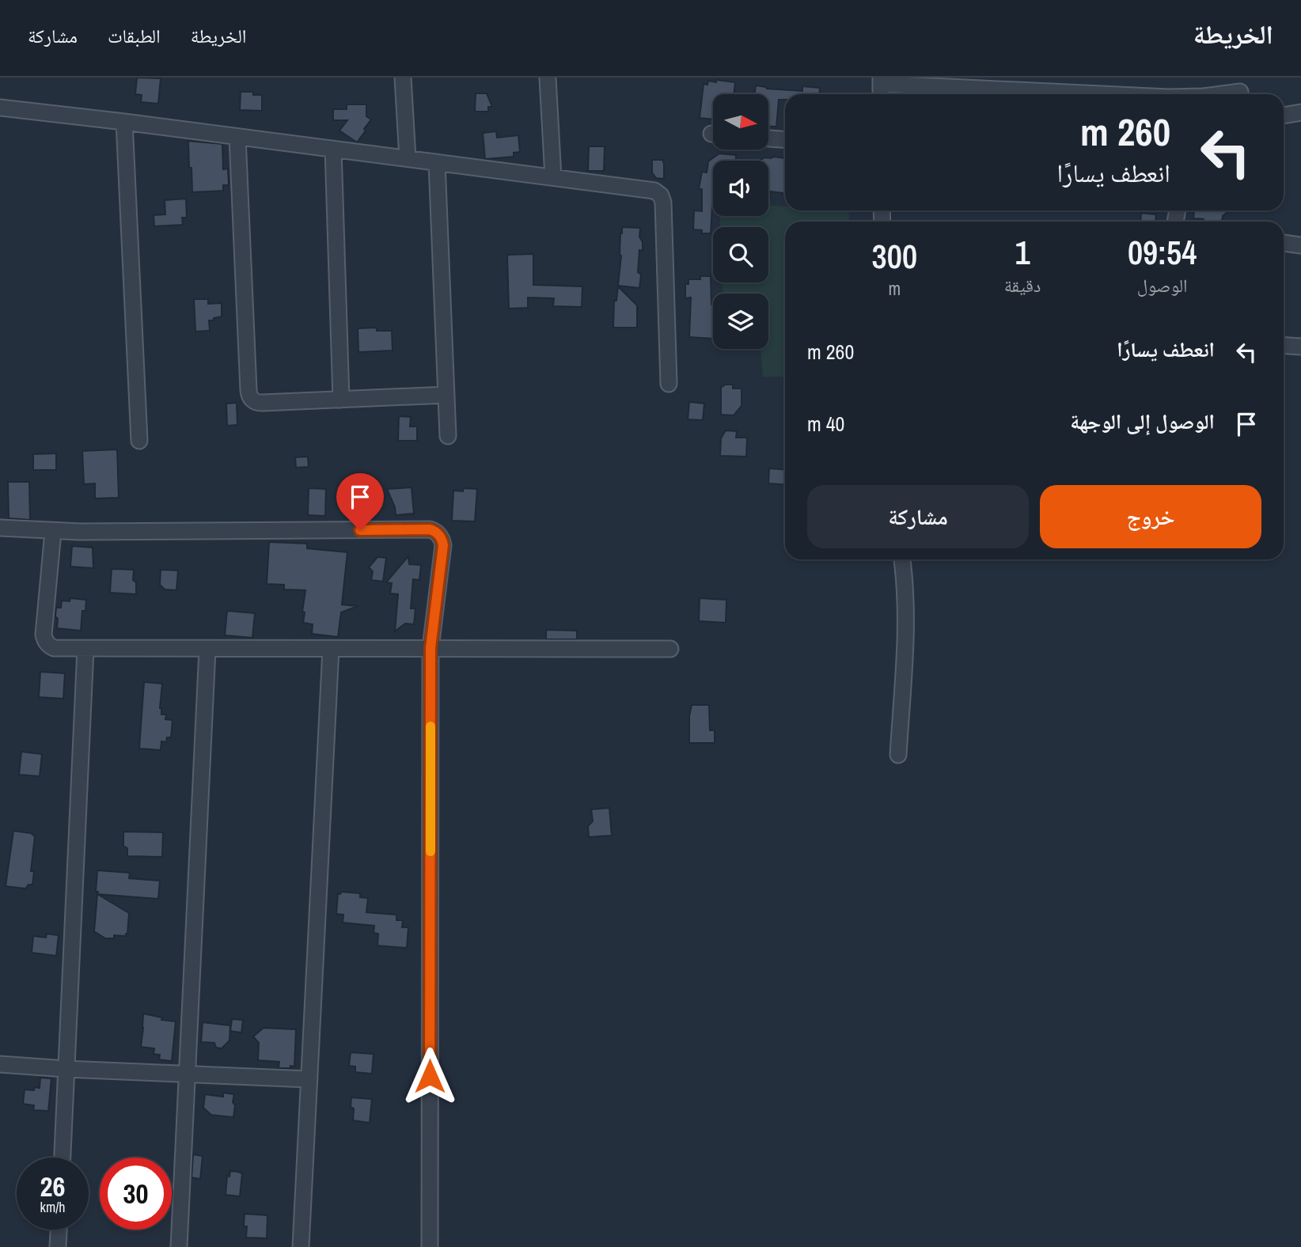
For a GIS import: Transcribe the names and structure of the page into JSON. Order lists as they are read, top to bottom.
{
  "north": "right",
  "page": {
    "header": "الخريطة",
    "nav": ["الخريطة", "الطبقات", "مشاركة"],
    "turn": ["260 m", "انعطف يسارًا"],
    "eta": [
      "09:54",
      "الوصول",
      "1",
      "دقيقة",
      "300",
      "m"
    ],
    "list": [
      {
        "name": "انعطف يسارًا",
        "value": "260 m"
      },
      {
        "name": "الوصول إلى الوجهة",
        "value": "40 m"
      }
    ],
    "buttons": ["خروج", "مشاركة"],
    "speed": "26 km/h",
    "limit": "30"
  }
}
